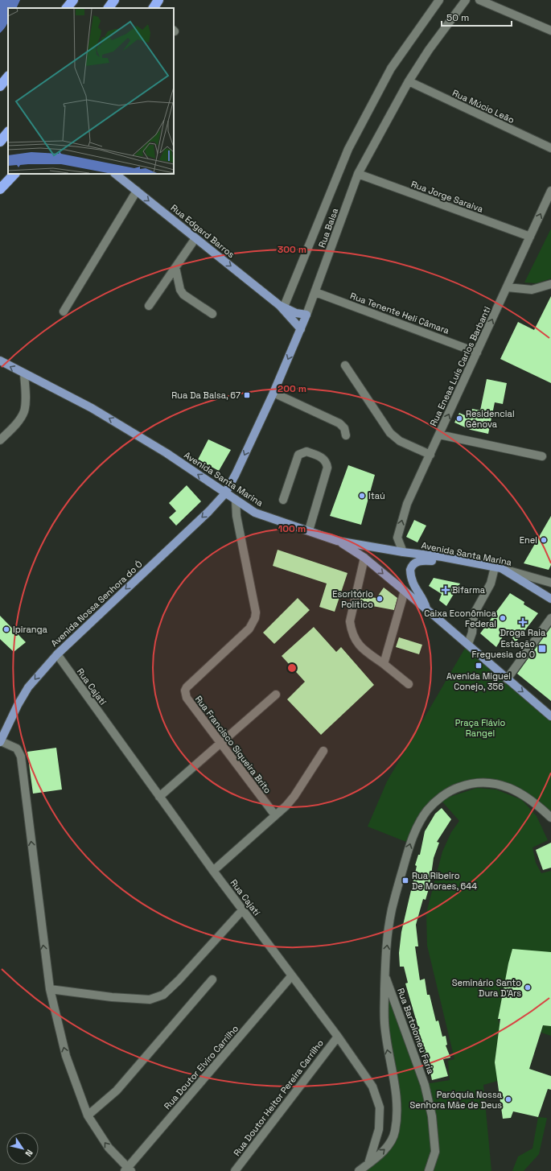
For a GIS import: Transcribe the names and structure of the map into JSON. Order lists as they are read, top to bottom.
{
  "streets": {
    "main road": [
      "Rua Balsa",
      "Rua Edgard Barros",
      "Avenida Santa Marina",
      "Avenida Nossa Senhora do Ó"
    ],
    "street": [
      "Rua Múcio Leão",
      "Rua Jorge Saraiva",
      "Rua Tenente Heli Câmara",
      "Rua Eneas Luís Carlos Barbanti",
      "Rua Cajatí",
      "Rua Francisco Siqueira Brito",
      "Rua Bartolomeu Faria",
      "Rua Doutor Elviro Carrilho",
      "Rua Doutor Heitor Pereira Carrilho"
    ]
  },
  "crossings": [
    ["Rua Múcio Leão", "Rua Balsa"],
    ["Rua Jorge Saraiva", "Rua Balsa"],
    ["Rua Jorge Saraiva", "Rua Eneas Luís Carlos Barbanti"],
    ["Rua Balsa", "Rua Edgard Barros"],
    ["Rua Balsa", "Rua Tenente Heli Câmara"],
    ["Rua Balsa", "Avenida Santa Marina"],
    ["Rua Balsa", "Avenida Nossa Senhora do Ó"],
    ["Rua Tenente Heli Câmara", "Rua Eneas Luís Carlos Barbanti"],
    ["Rua Eneas Luís Carlos Barbanti", "Avenida Santa Marina"],
    ["Avenida Santa Marina", "Avenida Nossa Senhora do Ó"],
    ["Avenida Santa Marina", "Rua Francisco Siqueira Brito"],
    ["Avenida Nossa Senhora do Ó", "Rua Cajatí"],
    ["Rua Cajatí", "Rua Doutor Elviro Carrilho"],
    ["Rua Cajatí", "Rua Doutor Heitor Pereira Carrilho"]
  ],
  "one_way": [
    "Rua Edgard Barros",
    "Rua Eneas Luís Carlos Barbanti",
    "Avenida Santa Marina",
    "Avenida Nossa Senhora do Ó"
  ],
  "parks": ["Praça Flávio Rangel"],
  "places": {
    "transit": [
      "Rua Da Balsa, 67",
      "Estação Freguesia do Ó",
      "Avenida Miguel Conejo, 356",
      "Rua Ribeiro De Moraes, 644"
    ],
    "other": [
      "Residencial Gênova",
      "Itaú",
      "Enel",
      "Escritório Político",
      "Caixa Econômica Federal",
      "Ipiranga",
      "Seminário Santo Dura D'Ars",
      "Paróquia Nossa Senhora Mãe de Deus"
    ],
    "health": ["Bifarma", "Droga Raia"]
  },
  "scale_bar": "50 m",
  "north": "bottom right",
  "rings": ["300 m", "200 m", "100 m"]
}
